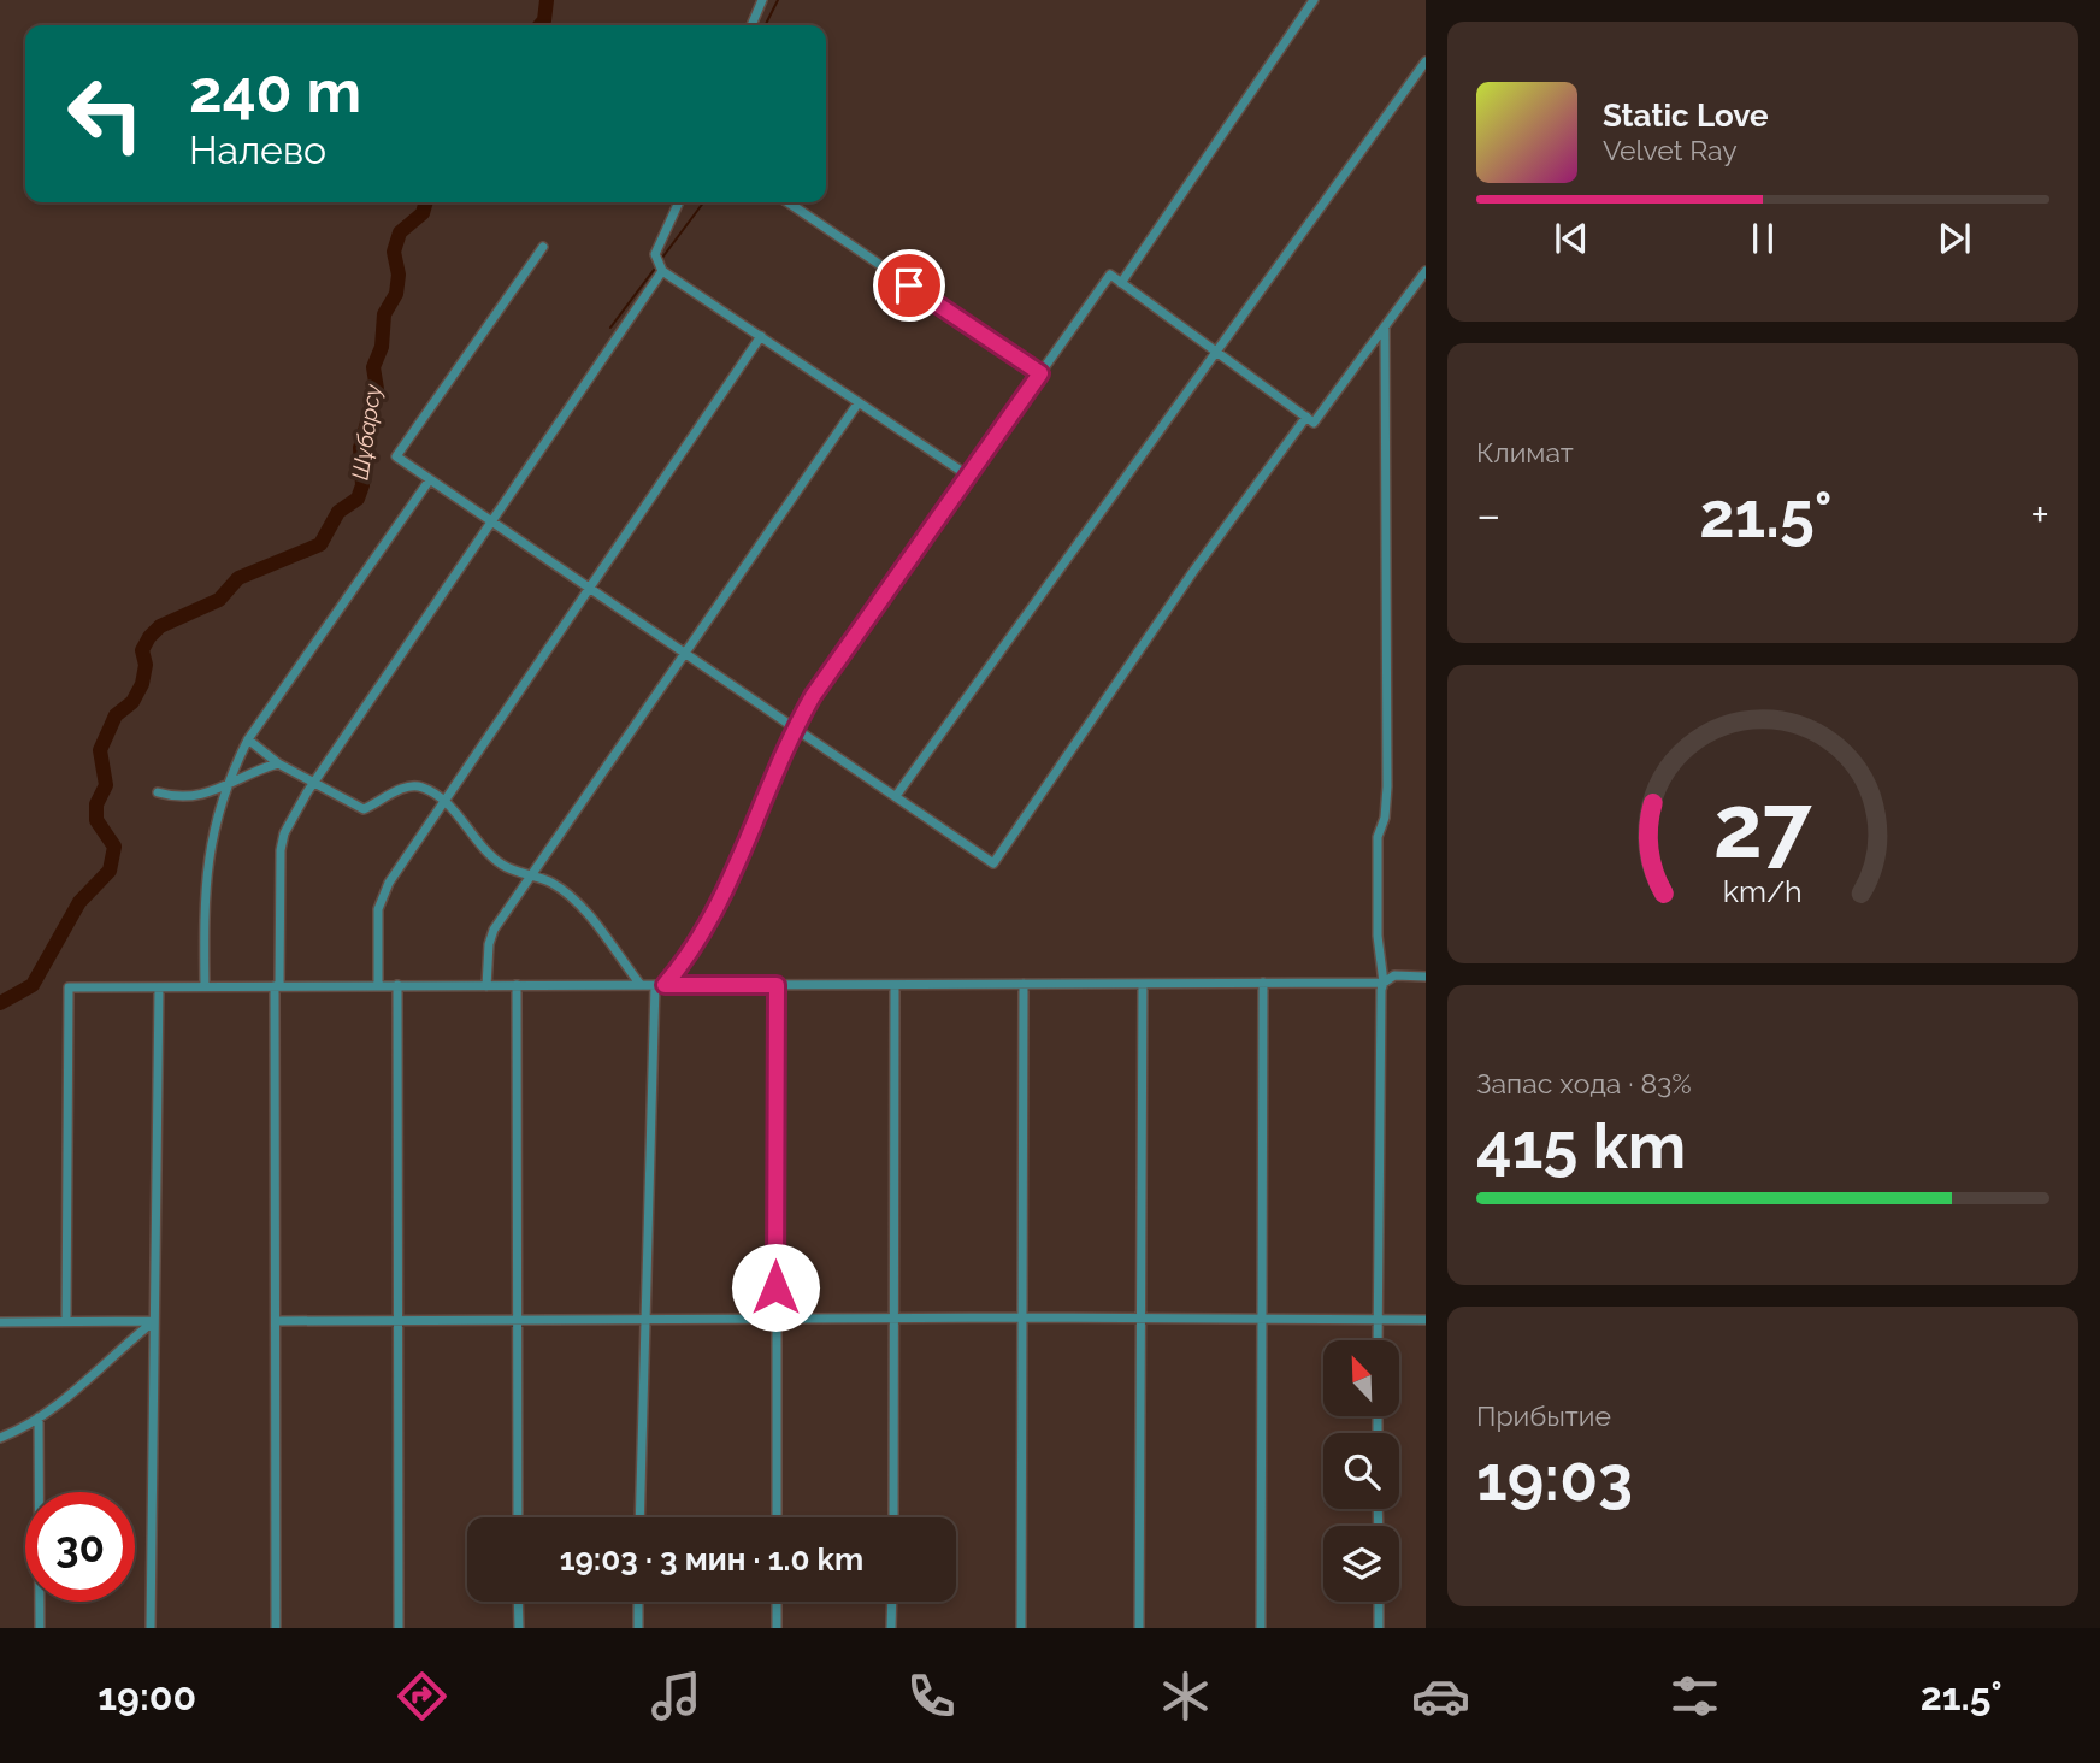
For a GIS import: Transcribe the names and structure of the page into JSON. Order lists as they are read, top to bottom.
{
  "water": ["Шұбарсу"],
  "north": "top left",
  "page": {
    "turn": ["240 m", "Налево"],
    "song": ["Static Love", "Velvet Ray"],
    "tile": [
      "Климат",
      ["Запас хода · 83%", "415 km"],
      ["Прибытие", "19:03"]
    ],
    "heat": ["−", "21.5°", "+"],
    "limit": "30",
    "trip": "19:03 · 3 мин · 1.0 km",
    "tabs": ["19:00", "21.5°"],
    "gauge": ["27", "km/h"]
  }
}
